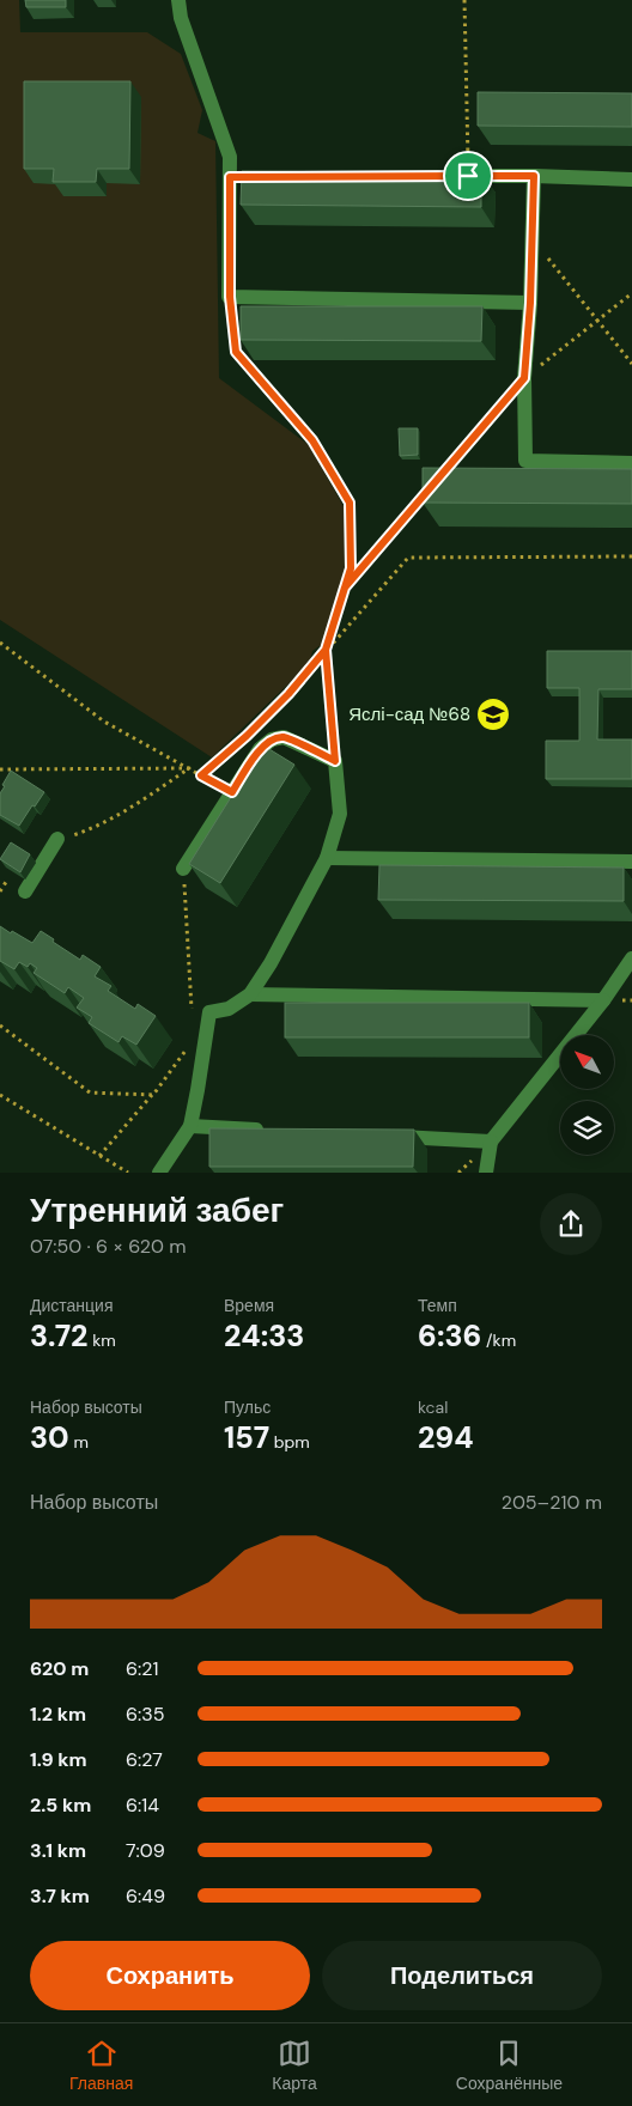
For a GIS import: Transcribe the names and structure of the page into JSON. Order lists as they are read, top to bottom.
{
  "places": {
    "school or university": ["Яслі-сад №68"]
  },
  "north": "top left",
  "page": {
    "heading": ["Утренний забег", "07:50 · 6 × 620 m"],
    "stats": [
      ["Дистанция", "3.72 km"],
      ["Время", "24:33"],
      ["Темп", "6:36 /km"],
      ["Набор высоты", "30 m"],
      ["Пульс", "157 bpm"],
      ["kcal", "294"]
    ],
    "chart": ["Набор высоты", "205–210 m"],
    "list": [
      {
        "name": "620 m",
        "note": "6:21"
      },
      {
        "name": "1.2 km",
        "note": "6:35"
      },
      {
        "name": "1.9 km",
        "note": "6:27"
      },
      {
        "name": "2.5 km",
        "note": "6:14"
      },
      {
        "name": "3.1 km",
        "note": "7:09"
      },
      {
        "name": "3.7 km",
        "note": "6:49"
      }
    ],
    "buttons": ["Сохранить", "Поделиться"],
    "tabs": ["Главная", "Карта", "Сохранённые"]
  }
}
